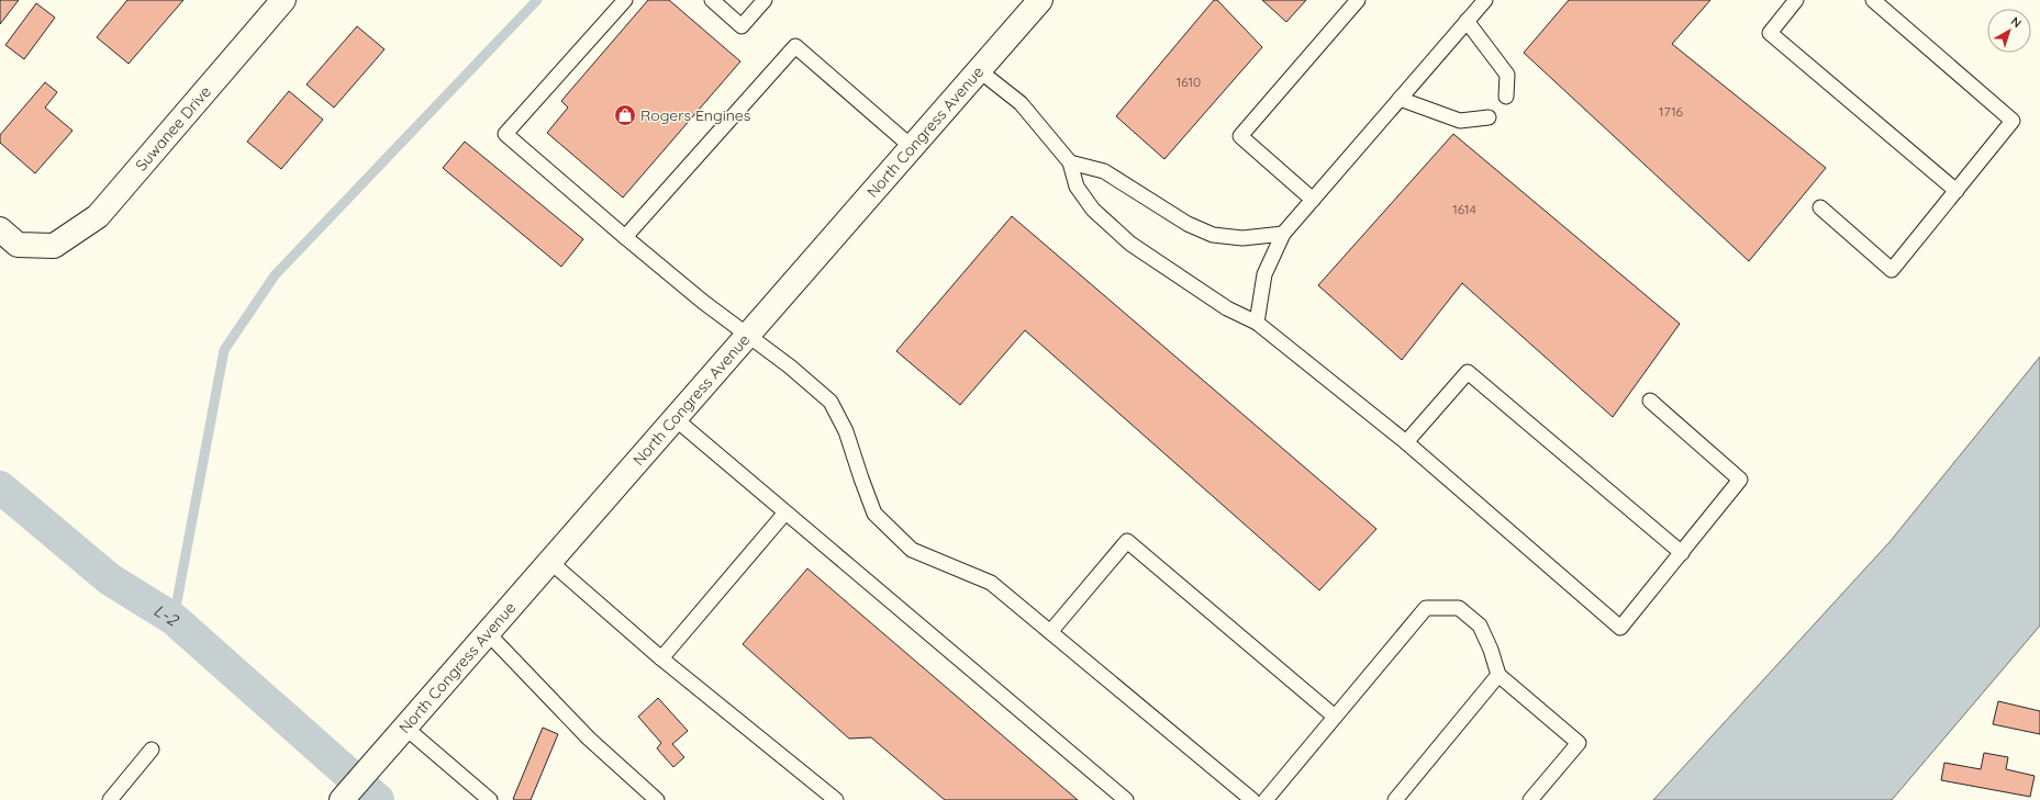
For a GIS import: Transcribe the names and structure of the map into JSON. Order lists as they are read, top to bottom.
{
  "streets": {
    "street": ["Suwanee Drive", "North Congress Avenue"]
  },
  "water": ["L-2"],
  "places": {
    "shop": ["Rogers Engines"]
  },
  "house_numbers": ["1610", "1716", "1614"],
  "north": "top right"
}
